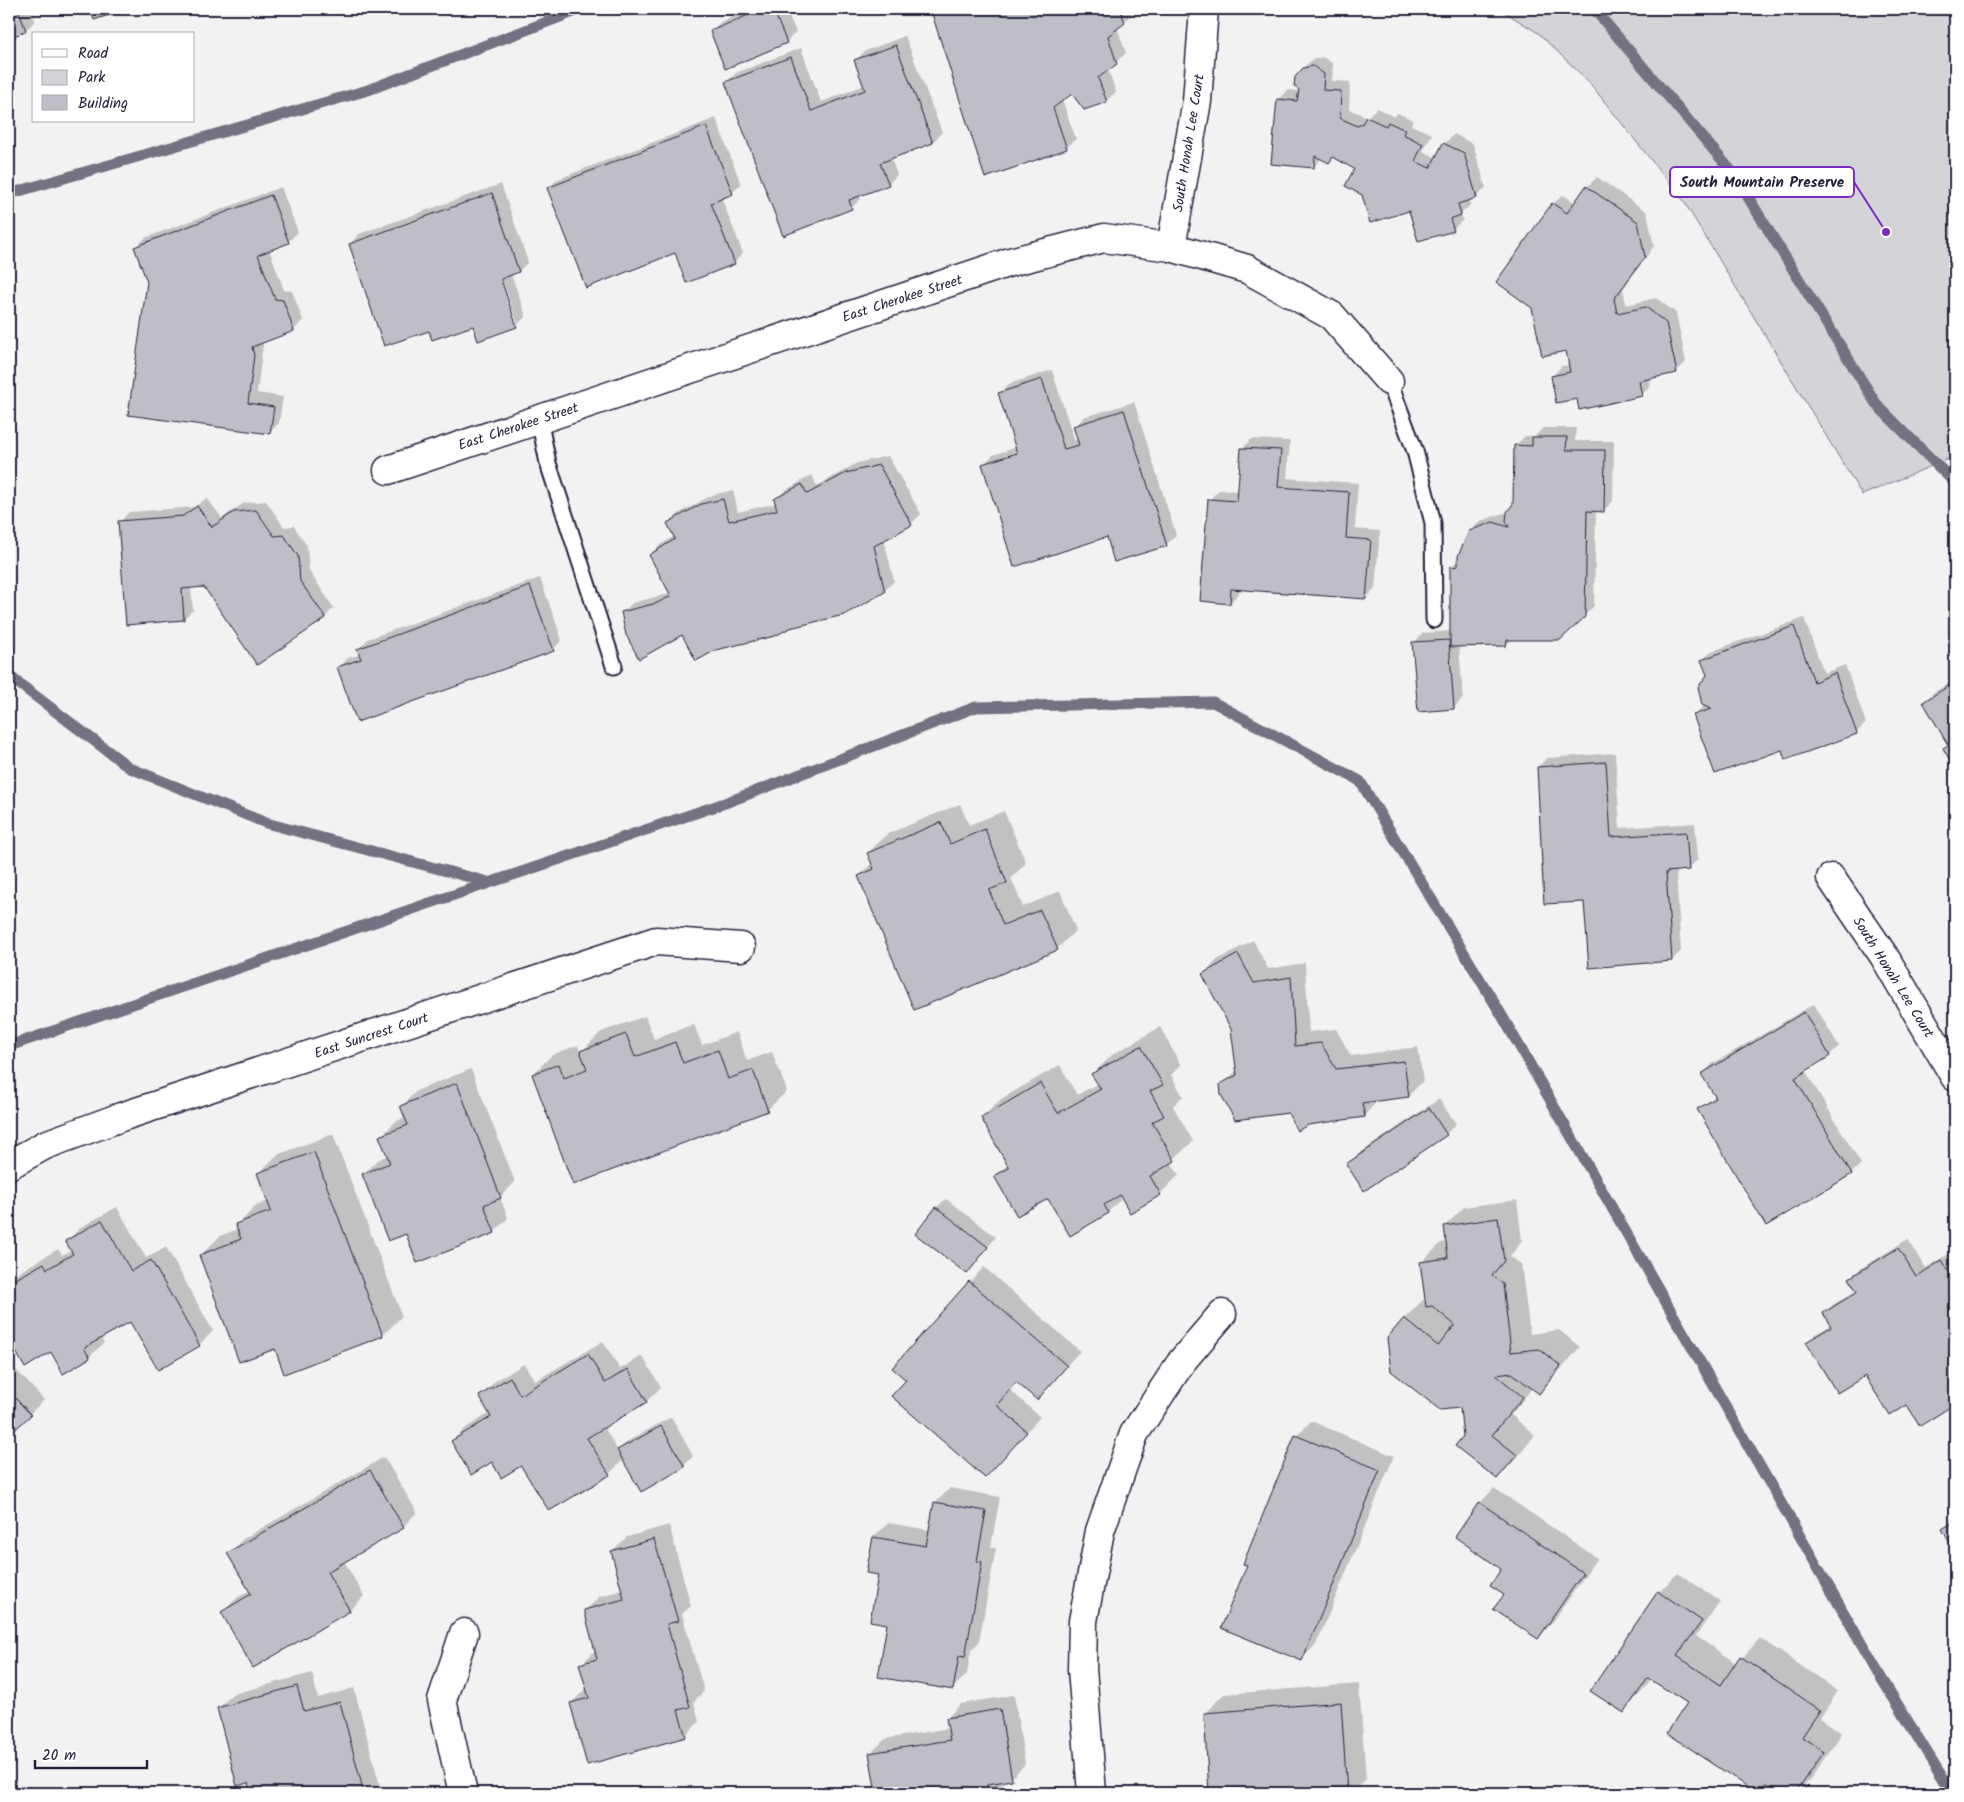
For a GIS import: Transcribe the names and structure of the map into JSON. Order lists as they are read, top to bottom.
{
  "streets": {
    "street": ["South Honah Lee Court", "East Cherokee Street", "East Suncrest Court"]
  },
  "crossings": [
    ["South Honah Lee Court", "East Cherokee Street"]
  ],
  "places": ["South Mountain Preserve"],
  "legend": ["Road", "Park", "Building"],
  "scale_bar": "20 m"
}
